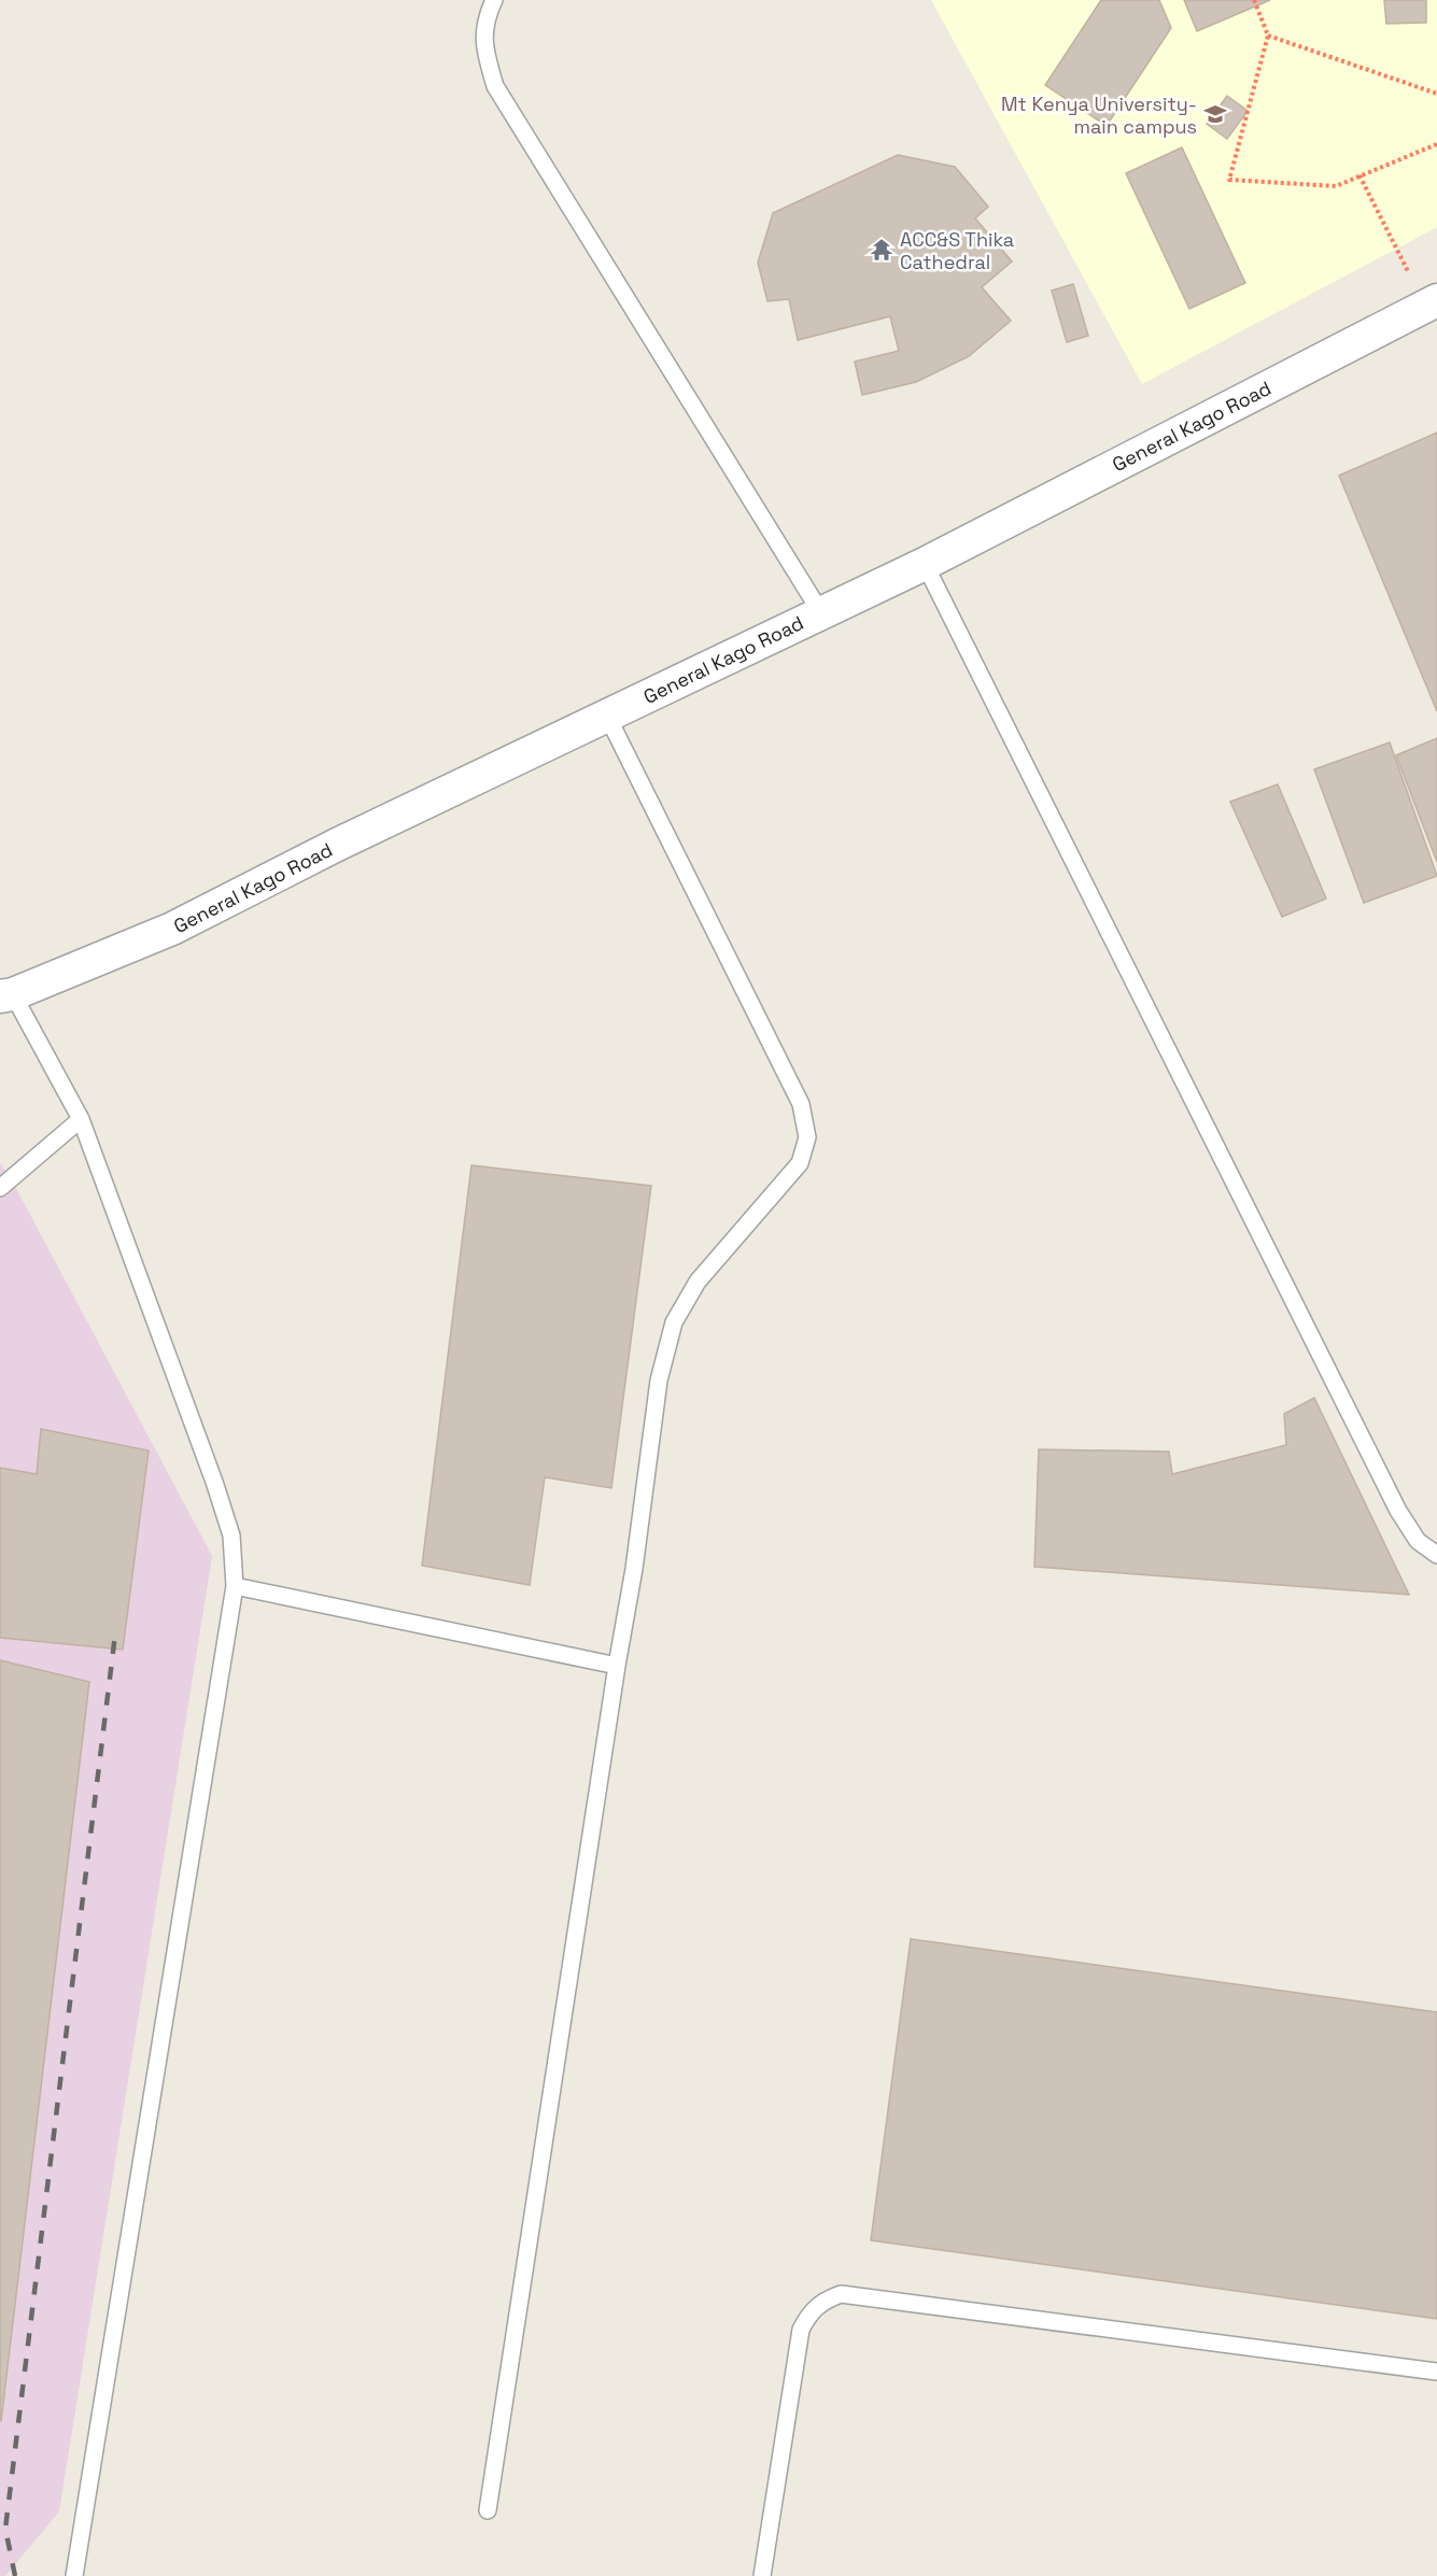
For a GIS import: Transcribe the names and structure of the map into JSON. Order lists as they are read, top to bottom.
{
  "streets": {
    "street": ["General Kago Road"]
  },
  "places": {
    "school or university": ["Mt Kenya University- main campus"],
    "temple": ["ACC&S Thika Cathedral"]
  }
}
